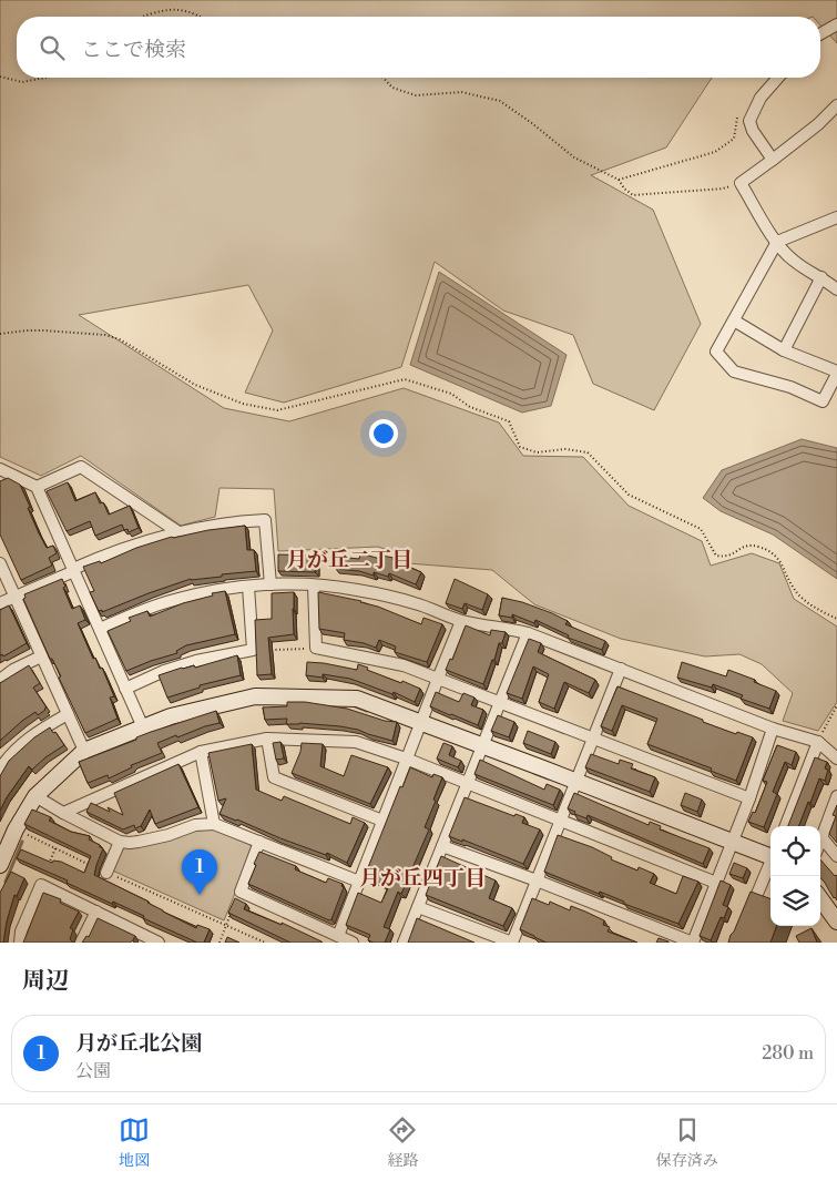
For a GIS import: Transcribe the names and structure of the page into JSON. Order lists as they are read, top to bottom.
{
  "districts": ["月が丘二丁目", "月が丘四丁目"],
  "page": {
    "search": "ここで検索",
    "pins": "1",
    "heading": "周辺",
    "list": [
      {
        "mark": "1",
        "name": "月が丘北公園",
        "note": "公園",
        "value": "280 m"
      }
    ],
    "nav": ["地図", "経路", "保存済み"]
  }
}
